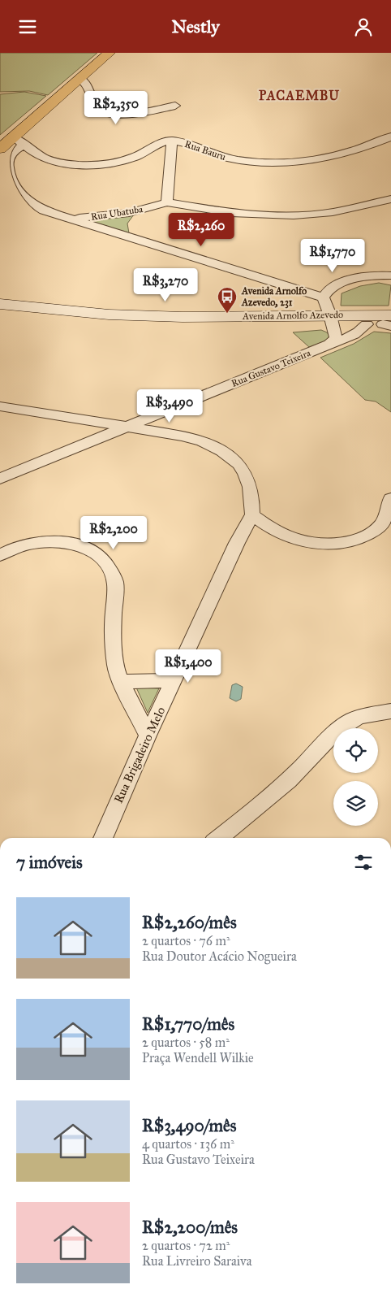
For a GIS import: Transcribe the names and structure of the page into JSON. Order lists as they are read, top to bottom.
{
  "streets": {
    "main road": ["Avenida Arnolfo Azevedo"],
    "street": [
      "Rua Bauru",
      "Rua Ubatuba",
      "Rua Gustavo Teixeira",
      "Rua Brigadeiro Melo"
    ]
  },
  "crossings": [
    ["Rua Bauru", "Rua Ubatuba"],
    ["Avenida Arnolfo Azevedo", "Rua Gustavo Teixeira"]
  ],
  "districts": ["PACAEMBU"],
  "places": {
    "bus stop": ["Avenida Arnolfo Azevedo, 231"]
  },
  "page": {
    "header": "Nestly",
    "price": [
      "R$2,350",
      "R$2,260",
      "R$1,770",
      "R$3,270",
      "R$3,490",
      "R$2,200",
      "R$1,400"
    ],
    "heading": "7 imóveis",
    "list": [
      {
        "name": "R$2,260/mês",
        "note": "2 quartos · 76 m² · Rua Doutor Acácio Nogueira"
      },
      {
        "name": "R$1,770/mês",
        "note": "2 quartos · 58 m² · Praça Wendell Wilkie"
      },
      {
        "name": "R$3,490/mês",
        "note": "4 quartos · 136 m² · Rua Gustavo Teixeira"
      },
      {
        "name": "R$2,200/mês",
        "note": "2 quartos · 72 m² · Rua Livreiro Saraiva"
      }
    ]
  }
}
